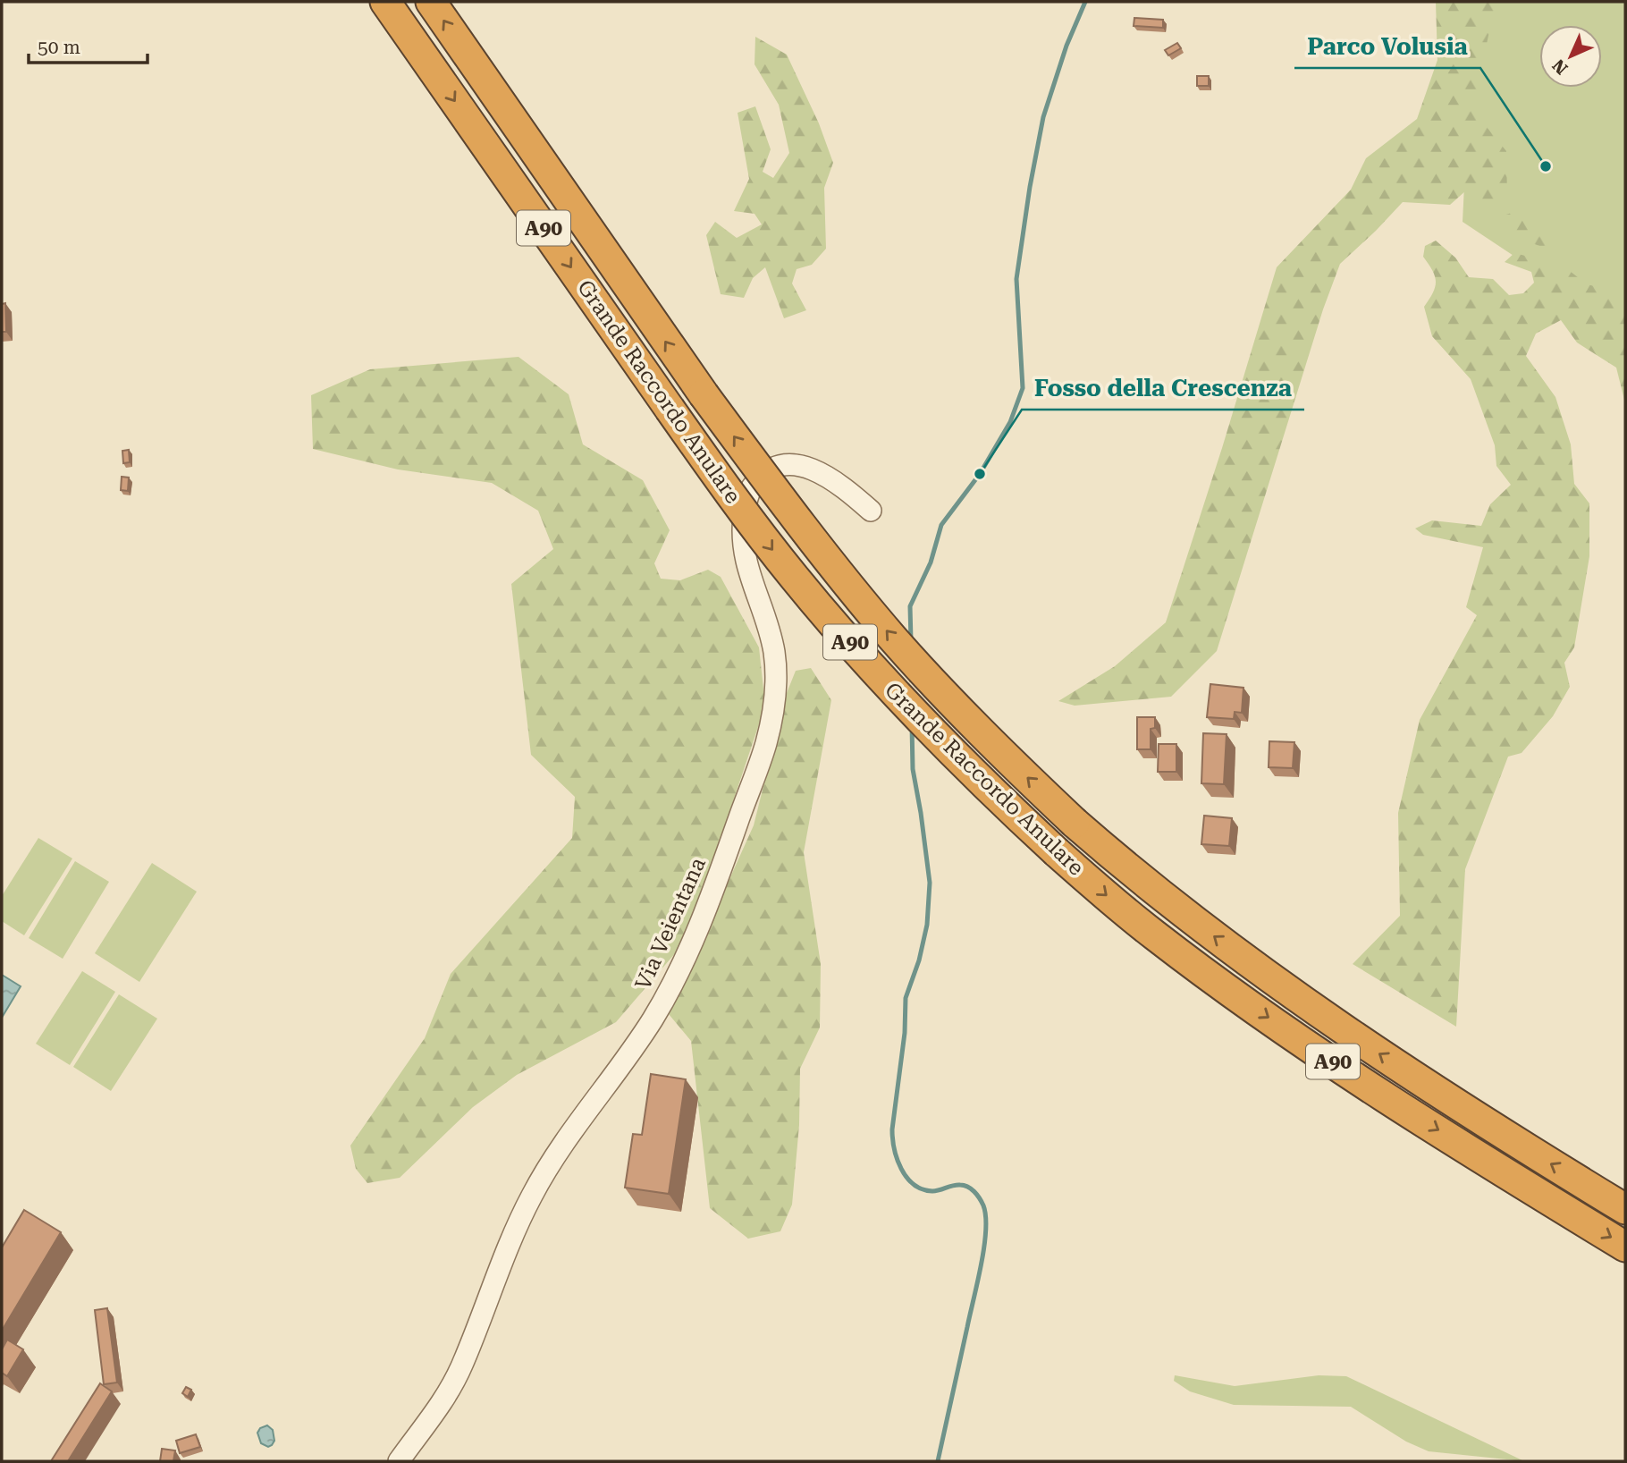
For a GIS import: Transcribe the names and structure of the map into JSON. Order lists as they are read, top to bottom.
{
  "streets": {
    "highway": ["A90", "Grande Raccordo Anulare"],
    "street": ["Via Veientana"]
  },
  "places": ["Parco Volusia", "Fosso della Crescenza"],
  "scale_bar": "50 m",
  "north": "bottom left"
}
